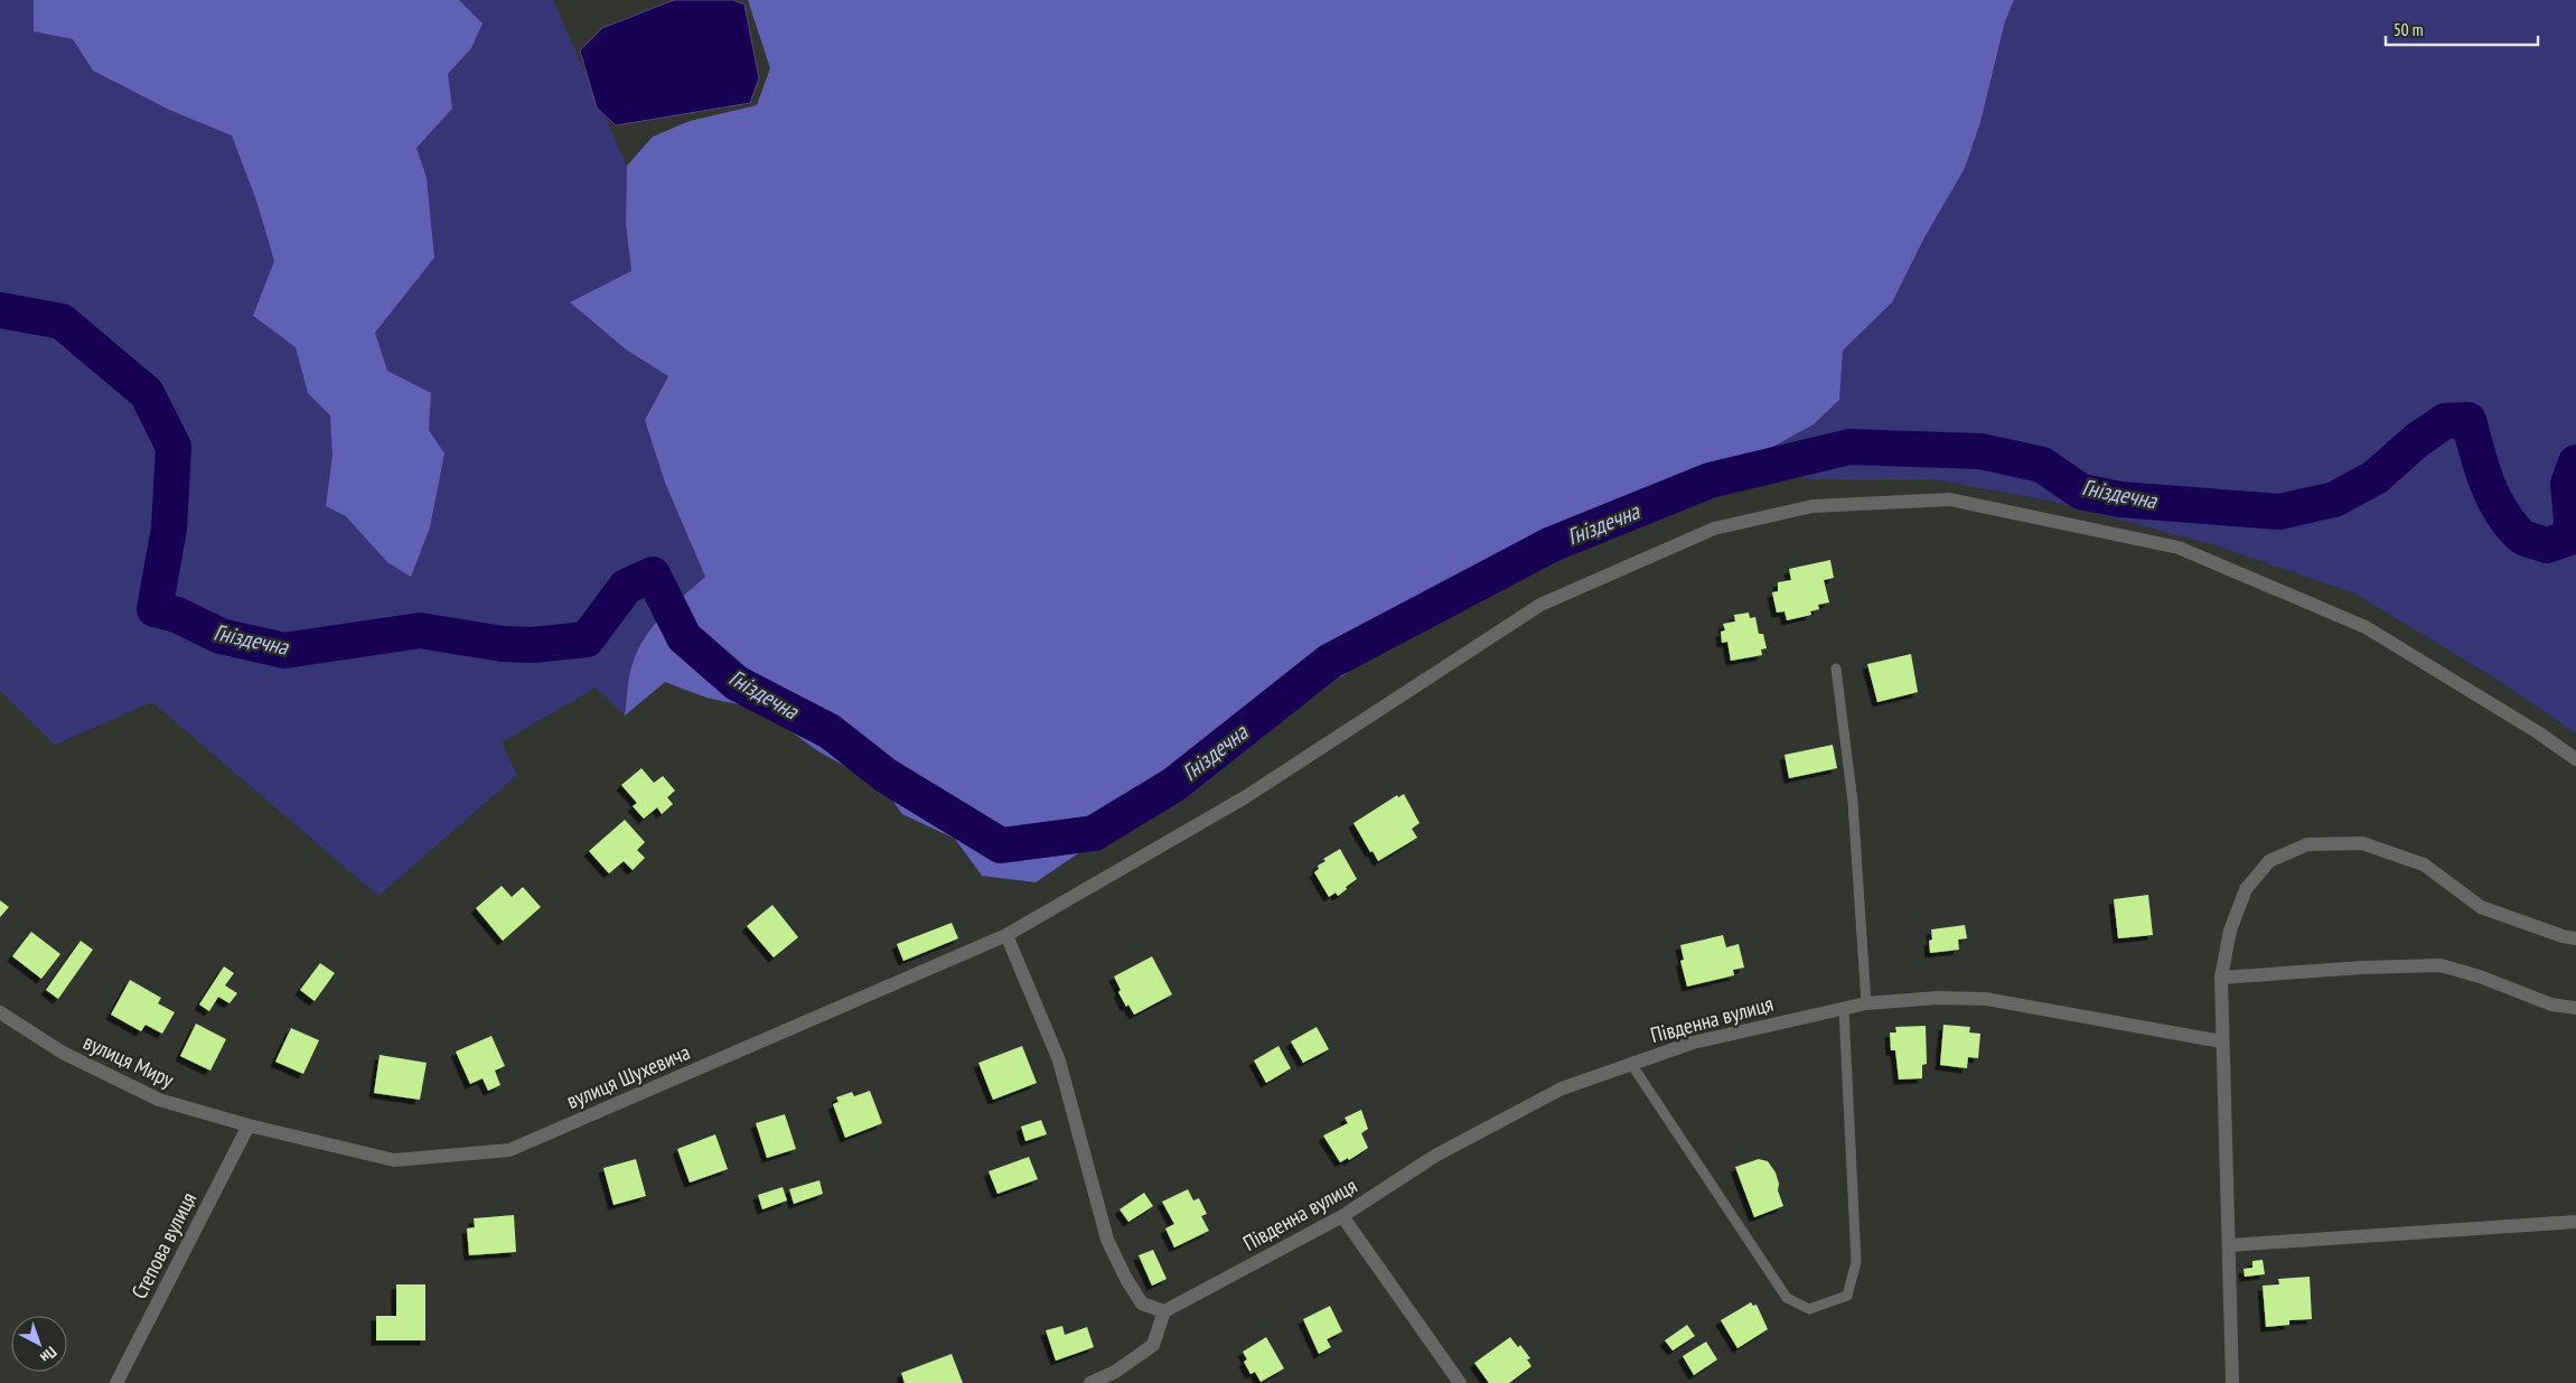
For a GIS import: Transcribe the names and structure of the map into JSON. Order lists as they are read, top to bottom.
{
  "streets": {
    "street": [
      "Південна вулиця",
      "вулиця Миру",
      "вулиця Шухевича",
      "Степова вулиця"
    ]
  },
  "crossings": [
    ["вулиця Миру", "вулиця Шухевича"],
    ["вулиця Миру", "Степова вулиця"],
    ["вулиця Шухевича", "Степова вулиця"]
  ],
  "water": ["Гніздечна"],
  "scale_bar": "50 m",
  "north": "bottom right"
}
